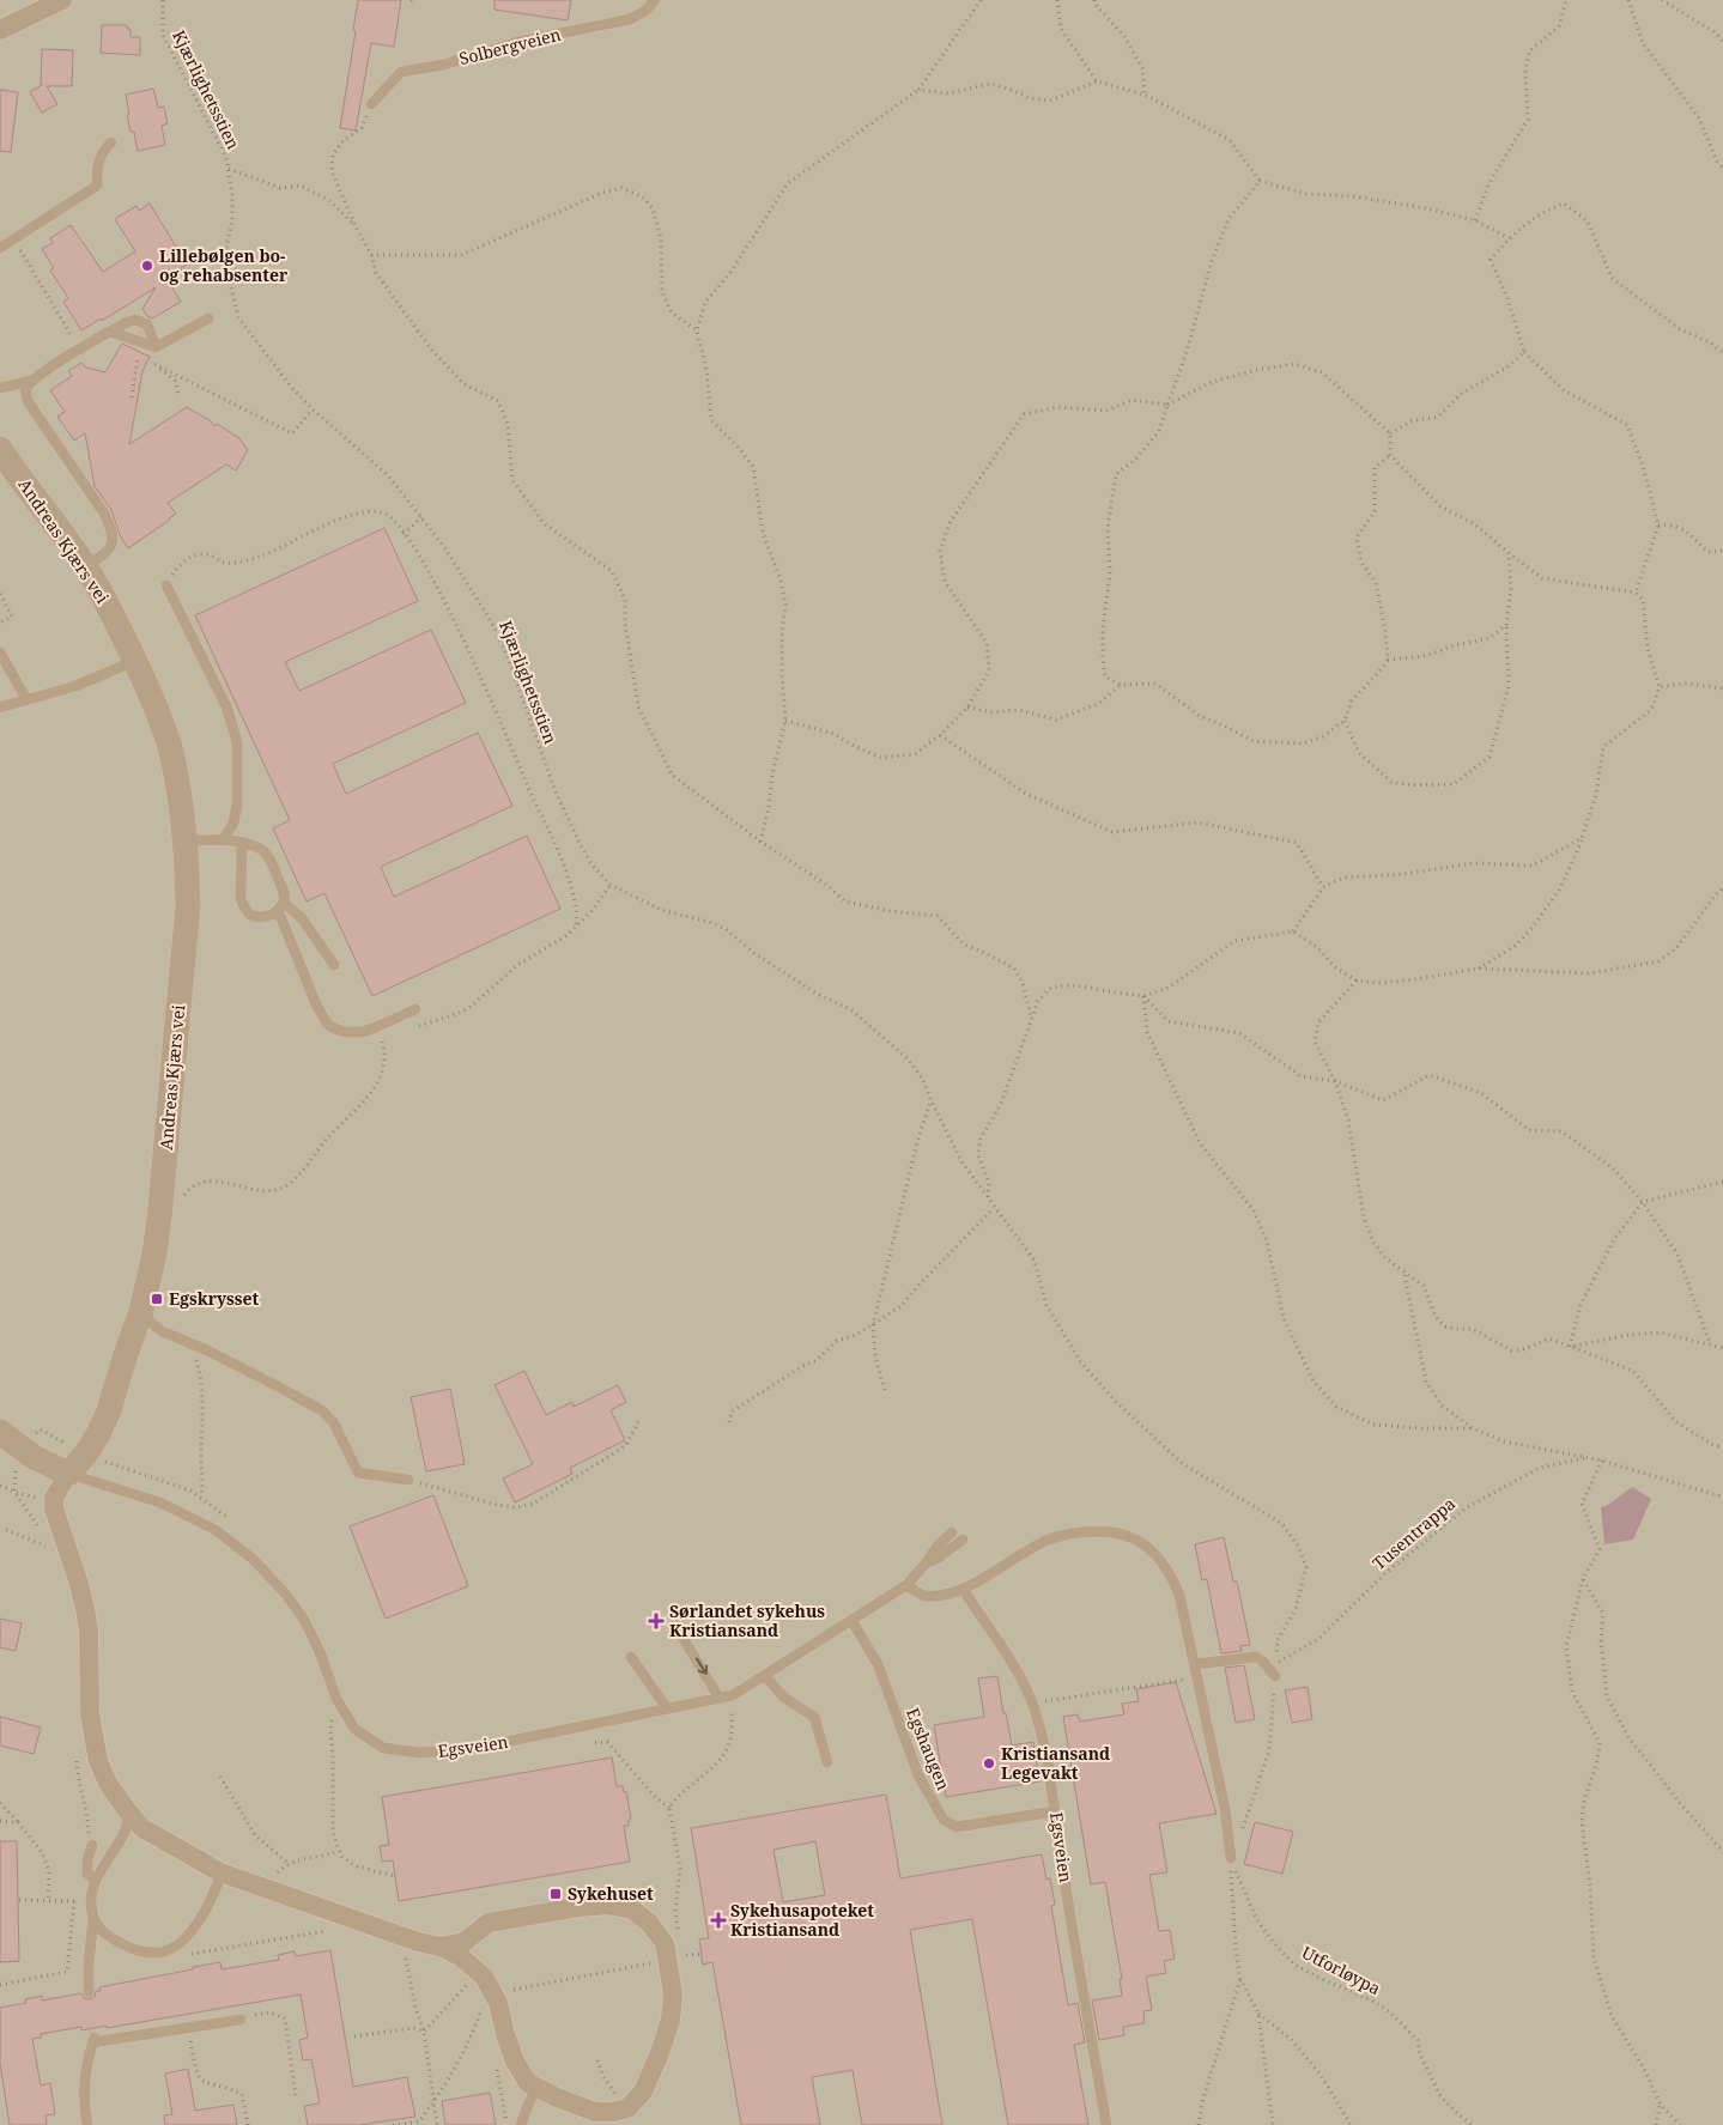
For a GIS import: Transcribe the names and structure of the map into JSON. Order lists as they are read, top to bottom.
{
  "streets": {
    "street": ["Andreas Kjærs vei", "Egsveien"],
    "lane": ["Solbergveien", "Egshaugen"],
    "path": ["Kjærlighetsstien", "Tusentrappa", "Utforløypa"]
  },
  "crossings": [
    ["Kjærlighetsstien", "Tusentrappa"],
    ["Kjærlighetsstien", "Utforløypa"],
    ["Andreas Kjærs vei", "Egsveien"],
    ["Egsveien", "Egshaugen"]
  ],
  "places": {
    "other": ["Lillebølgen bo- og rehabsenter", "Kristiansand Legevakt"],
    "transit": ["Egskrysset", "Sykehuset"],
    "health": ["Sørlandet sykehus Kristiansand", "Sykehusapoteket Kristiansand"]
  }
}
